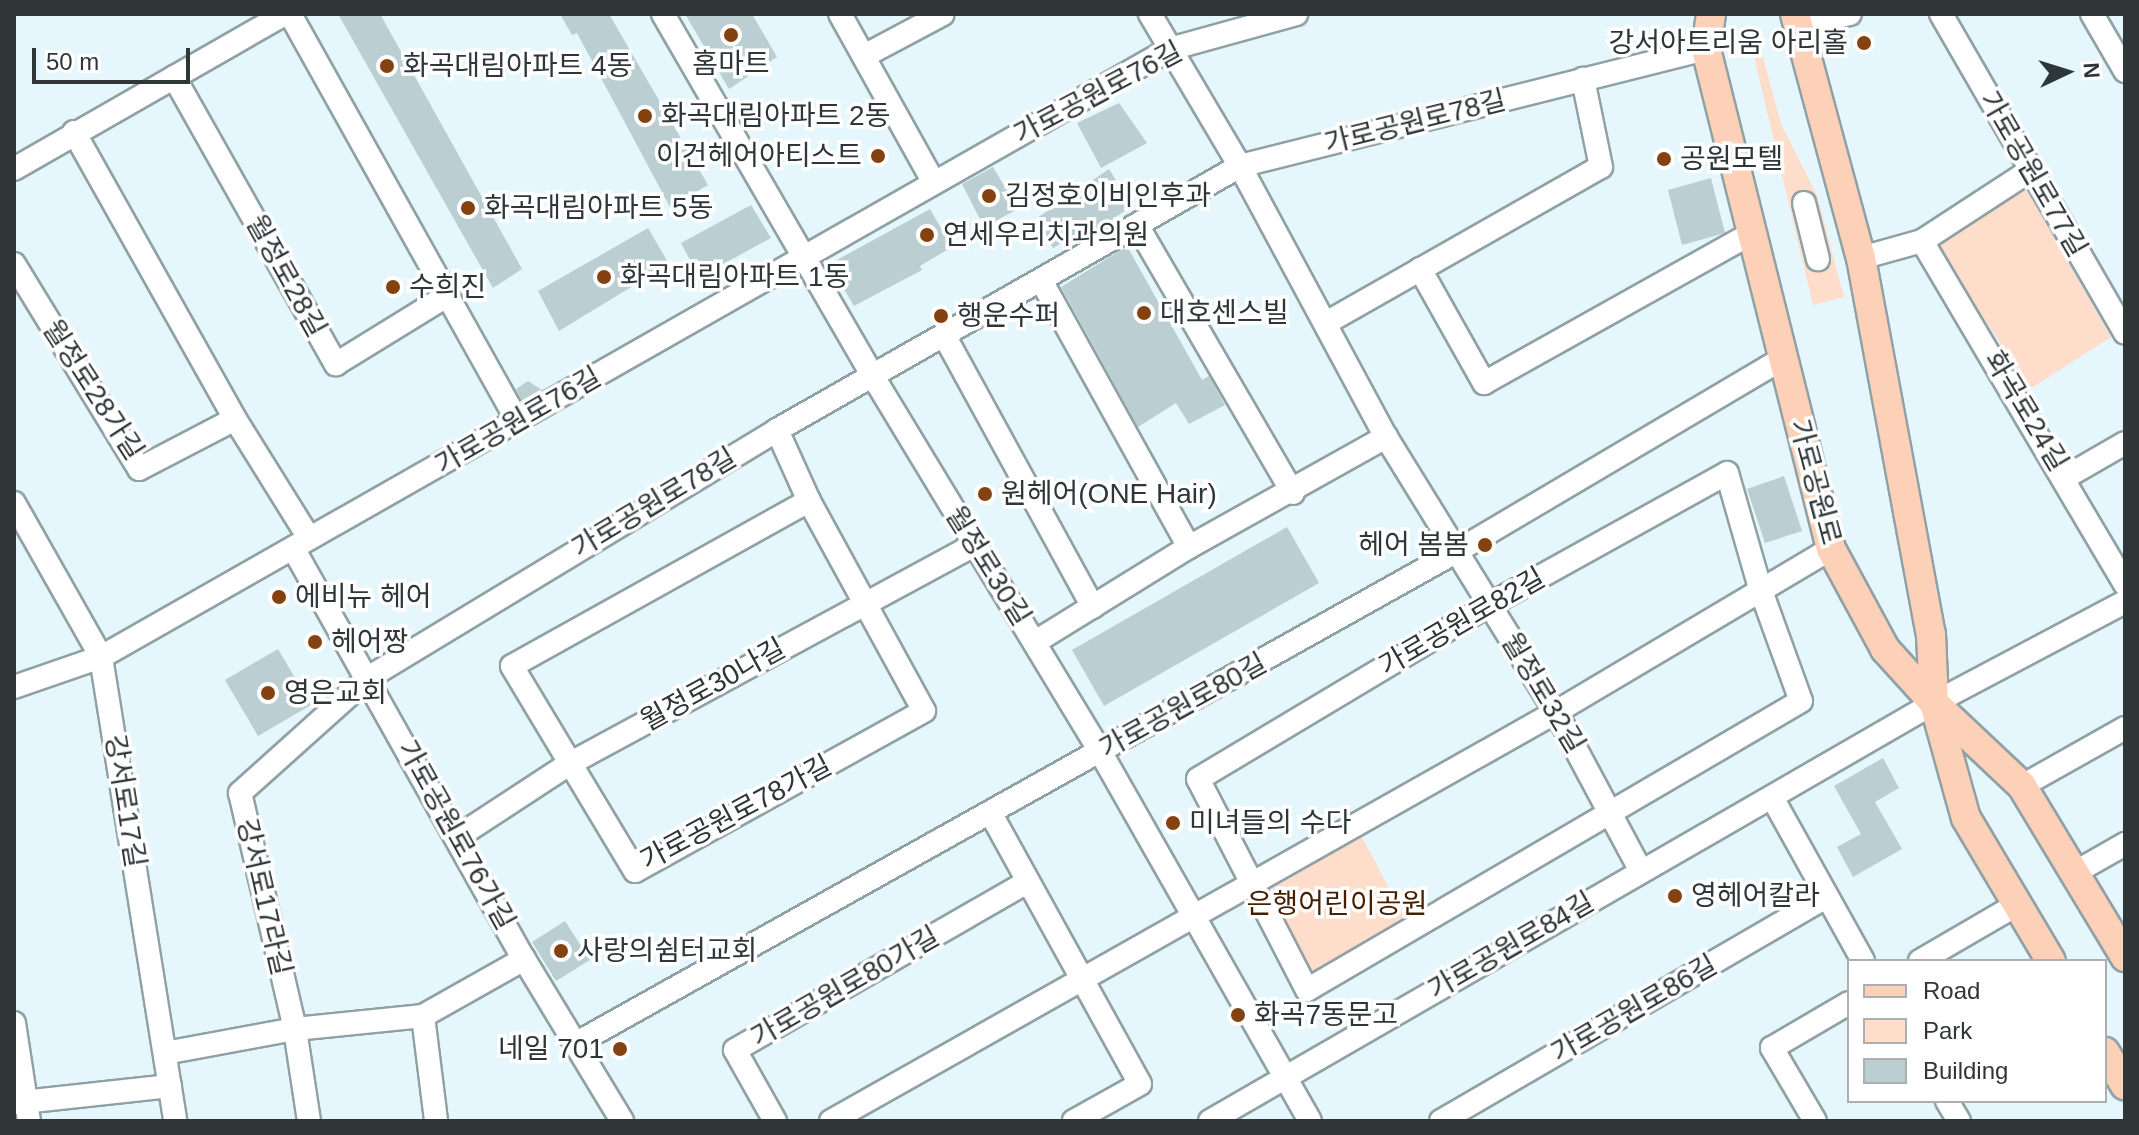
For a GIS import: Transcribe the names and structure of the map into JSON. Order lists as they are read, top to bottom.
{
  "streets": {
    "main road": ["가로공원로"],
    "street": [
      "가로공원로76길",
      "가로공원로78길",
      "가로공원로77길",
      "월정로28길",
      "월정로28가길",
      "화곡로24길",
      "월정로30길",
      "가로공원로82길",
      "월정로30나길",
      "월정로32길",
      "가로공원로80길",
      "강서로17길",
      "가로공원로78가길",
      "가로공원로76가길",
      "강서로17라길",
      "가로공원로84길",
      "가로공원로80가길",
      "가로공원로86길"
    ]
  },
  "crossings": [
    ["가로공원로76길", "월정로30길"],
    ["가로공원로76길", "월정로32길"],
    ["가로공원로76길", "강서로17길"],
    ["가로공원로76길", "가로공원로76가길"],
    ["가로공원로78길", "가로공원로"],
    ["가로공원로78길", "월정로30길"],
    ["가로공원로78길", "월정로32길"],
    ["가로공원로78길", "가로공원로78가길"],
    ["가로공원로78길", "가로공원로76가길"],
    ["가로공원로78길", "강서로17라길"],
    ["가로공원로", "가로공원로80길"],
    ["가로공원로", "가로공원로84길"],
    ["월정로30길", "월정로30나길"],
    ["월정로30길", "가로공원로80길"],
    ["월정로30길", "가로공원로84길"],
    ["가로공원로82길", "월정로32길"],
    ["월정로30나길", "가로공원로78가길"],
    ["월정로30나길", "가로공원로76가길"],
    ["월정로32길", "가로공원로80길"],
    ["월정로32길", "가로공원로84길"],
    ["가로공원로80길", "가로공원로76가길"],
    ["가로공원로76가길", "강서로17라길"]
  ],
  "parks": ["은행어린이공원"],
  "places": [
    "홈마트",
    "강서아트리움 아리홀",
    "화곡대림아파트 4동",
    "화곡대림아파트 2동",
    "이건헤어아티스트",
    "공원모텔",
    "김정호이비인후과",
    "화곡대림아파트 5동",
    "연세우리치과의원",
    "화곡대림아파트 1동",
    "수희진",
    "대호센스빌",
    "행운수퍼",
    "원헤어(ONE Hair)",
    "헤어 봄봄",
    "에비뉴 헤어",
    "헤어짱",
    "영은교회",
    "미녀들의 수다",
    "영헤어칼라",
    "사랑의쉼터교회",
    "화곡7동문고",
    "네일 701"
  ],
  "legend": ["Road", "Park", "Building"],
  "scale_bar": "50 m",
  "north": "right"
}
